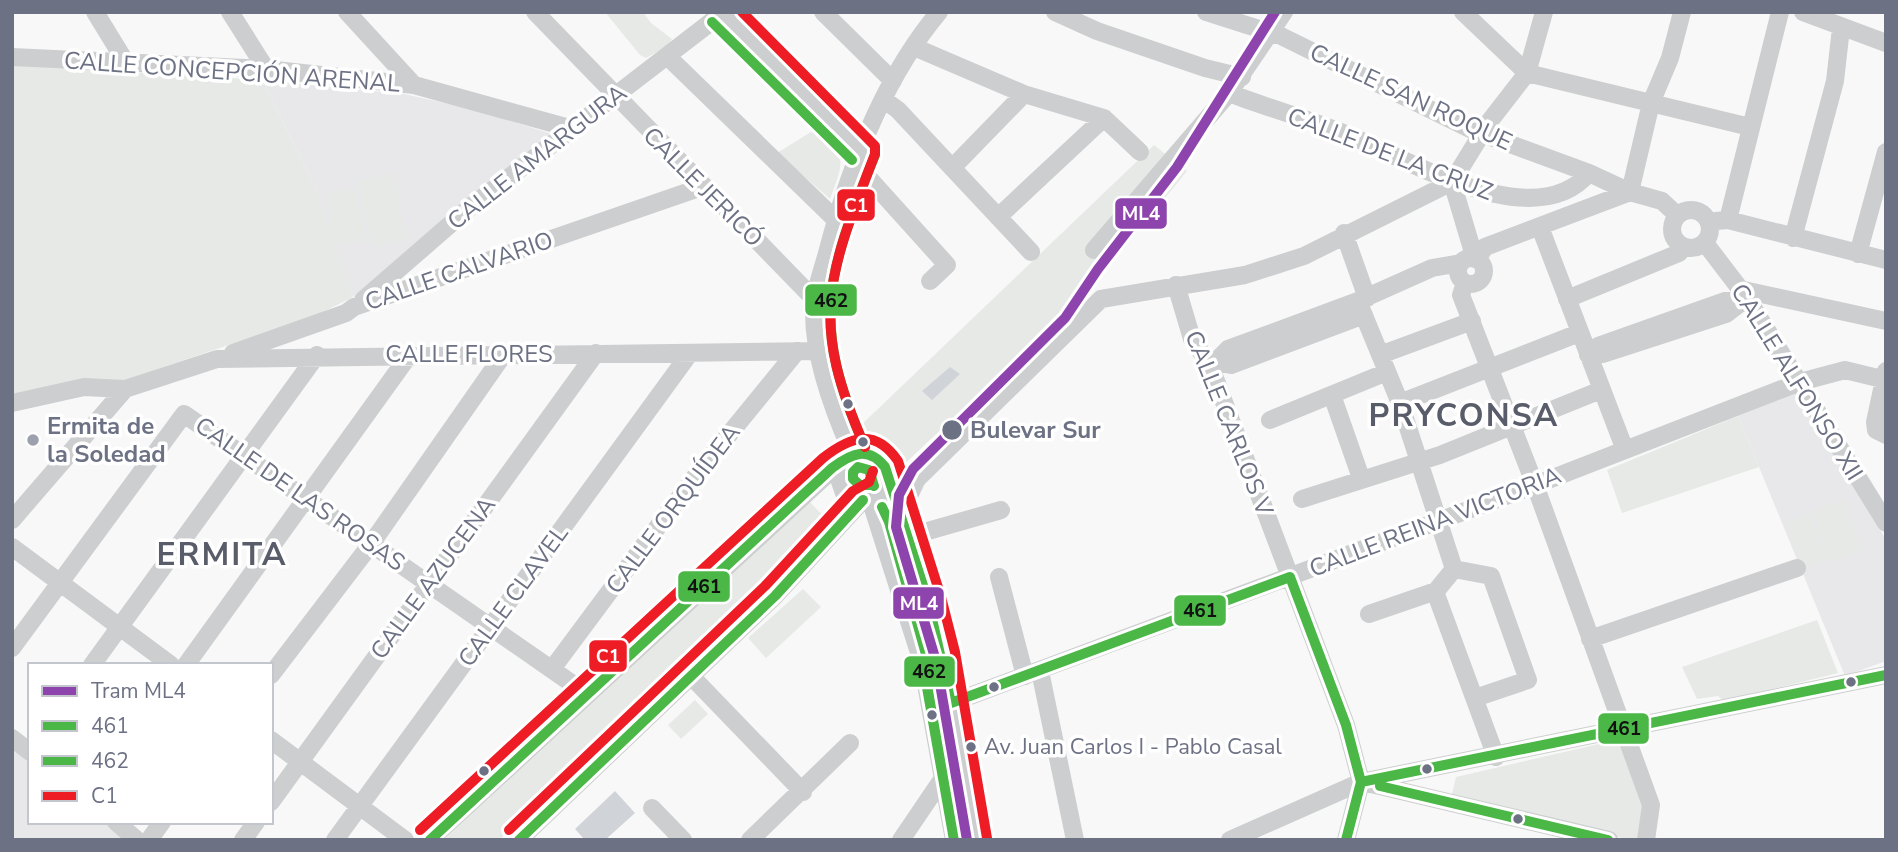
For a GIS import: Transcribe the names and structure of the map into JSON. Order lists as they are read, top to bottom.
{
  "streets": {
    "street": [
      "CALLE CONCEPCIÓN ARENAL",
      "CALLE SAN ROQUE",
      "CALLE DE LA CRUZ",
      "CALLE AMARGURA",
      "CALLE JERICÓ",
      "CALLE CALVARIO",
      "CALLE FLORES",
      "CALLE ALFONSO XII",
      "CALLE CARLOS V",
      "CALLE DE LAS ROSAS",
      "CALLE ORQUÍDEA",
      "CALLE REINA VICTORIA",
      "CALLE AZUCENA",
      "CALLE CLAVEL"
    ]
  },
  "crossings": [
    ["CALLE CONCEPCIÓN ARENAL", "CALLE AMARGURA"],
    ["CALLE SAN ROQUE", "CALLE DE LA CRUZ"],
    ["CALLE SAN ROQUE", "CALLE ALFONSO XII"],
    ["CALLE AMARGURA", "CALLE JERICÓ"],
    ["CALLE AMARGURA", "CALLE CALVARIO"],
    ["CALLE JERICÓ", "CALLE CALVARIO"],
    ["CALLE CALVARIO", "CALLE FLORES"],
    ["CALLE FLORES", "CALLE ORQUÍDEA"],
    ["CALLE FLORES", "CALLE AZUCENA"],
    ["CALLE FLORES", "CALLE CLAVEL"],
    ["CALLE ALFONSO XII", "CALLE REINA VICTORIA"],
    ["CALLE CARLOS V", "CALLE REINA VICTORIA"],
    ["CALLE DE LAS ROSAS", "CALLE ORQUÍDEA"],
    ["CALLE DE LAS ROSAS", "CALLE AZUCENA"],
    ["CALLE DE LAS ROSAS", "CALLE CLAVEL"]
  ],
  "districts": ["PRYCONSA", "ERMITA"],
  "places": ["Bulevar Sur", "Ermita de la Soledad", "Av. Juan Carlos I - Pablo Casal"],
  "lines": [
    "tram line ML4",
    "transit line C1",
    "transit line 462",
    "transit line 461"
  ],
  "legend": [
    "Tram ML4",
    "461",
    "462",
    "C1"
  ]
}
